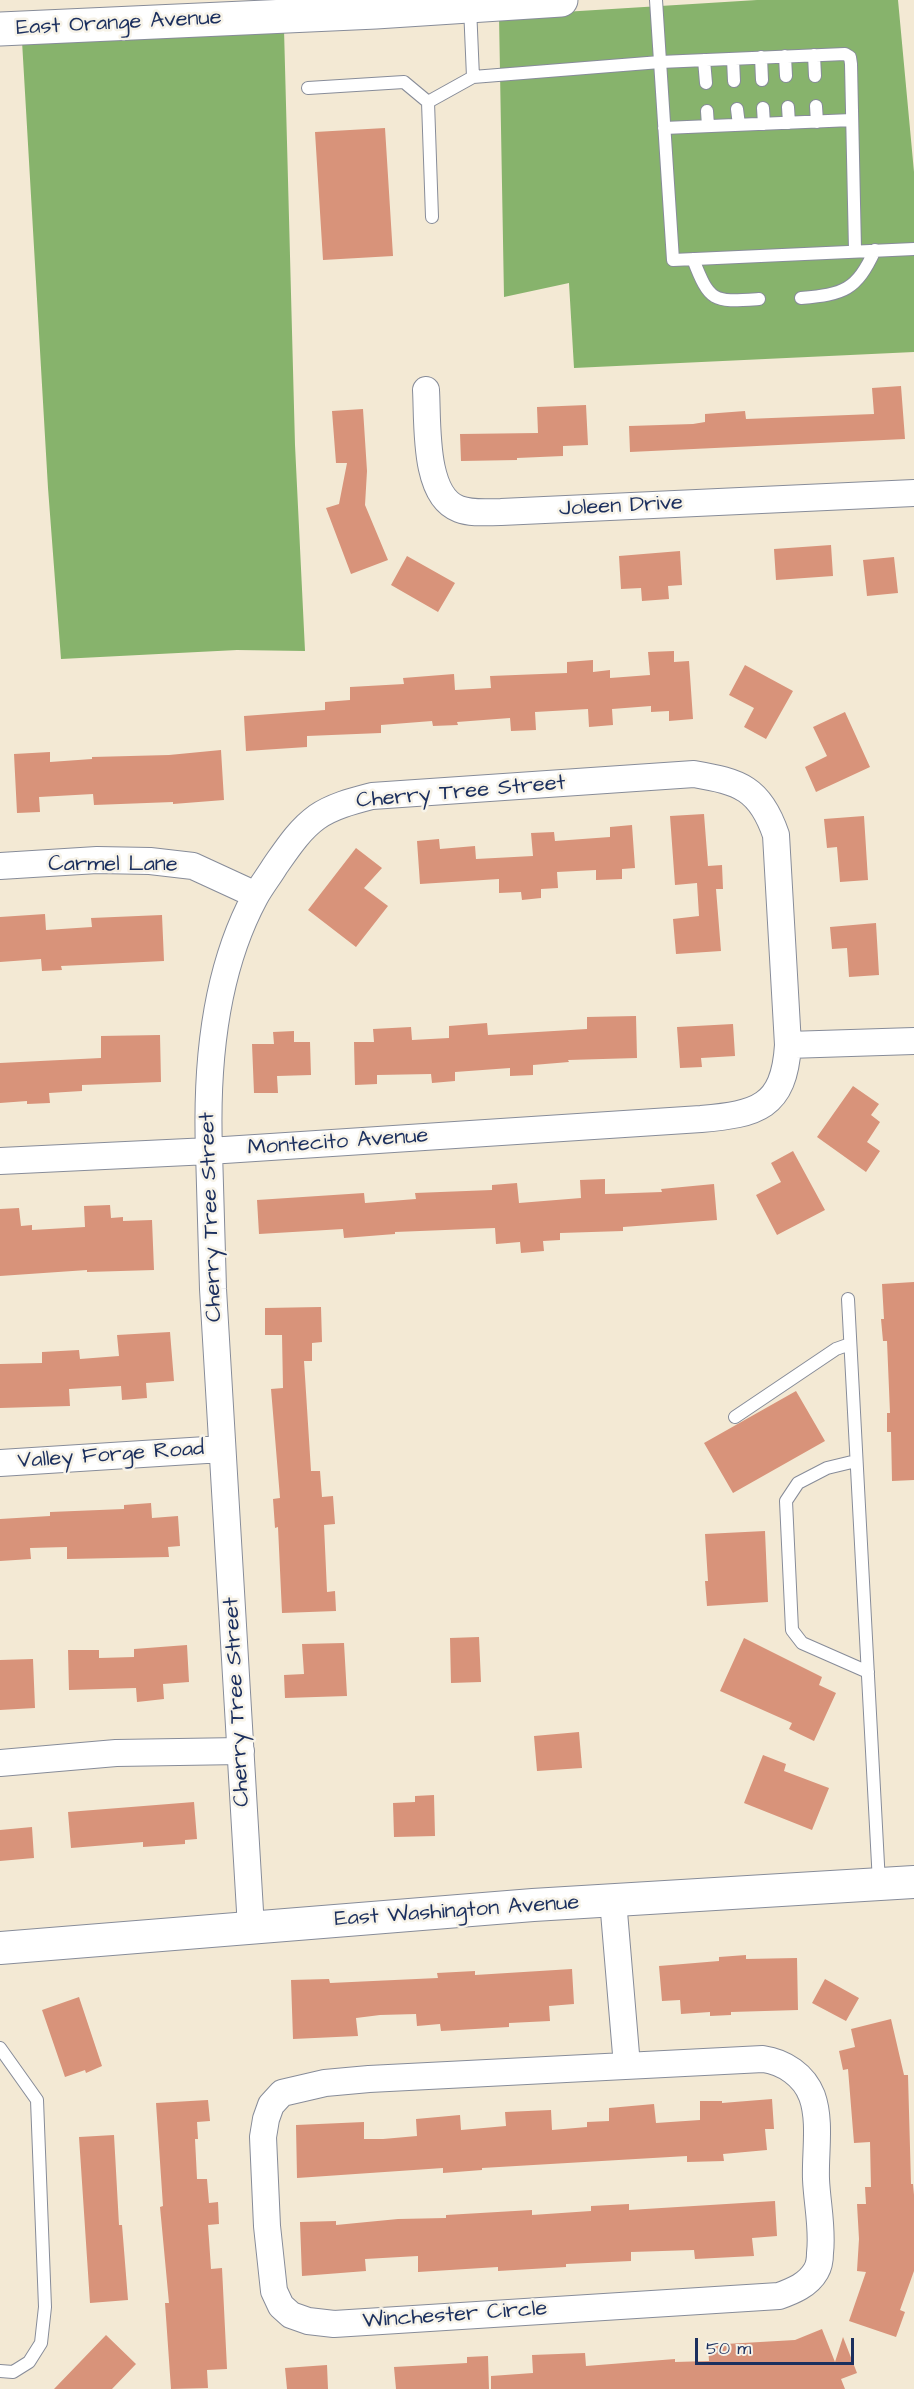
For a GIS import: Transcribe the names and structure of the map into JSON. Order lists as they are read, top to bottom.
{
  "streets": {
    "main road": ["East Orange Avenue"],
    "street": [
      "Joleen Drive",
      "Cherry Tree Street",
      "Carmel Lane",
      "Montecito Avenue",
      "Valley Forge Road",
      "East Washington Avenue",
      "Winchester Circle"
    ]
  },
  "crossings": [
    ["Cherry Tree Street", "Carmel Lane"],
    ["Cherry Tree Street", "Montecito Avenue"],
    ["Cherry Tree Street", "Valley Forge Road"],
    ["Cherry Tree Street", "East Washington Avenue"]
  ],
  "scale_bar": "50 m"
}
